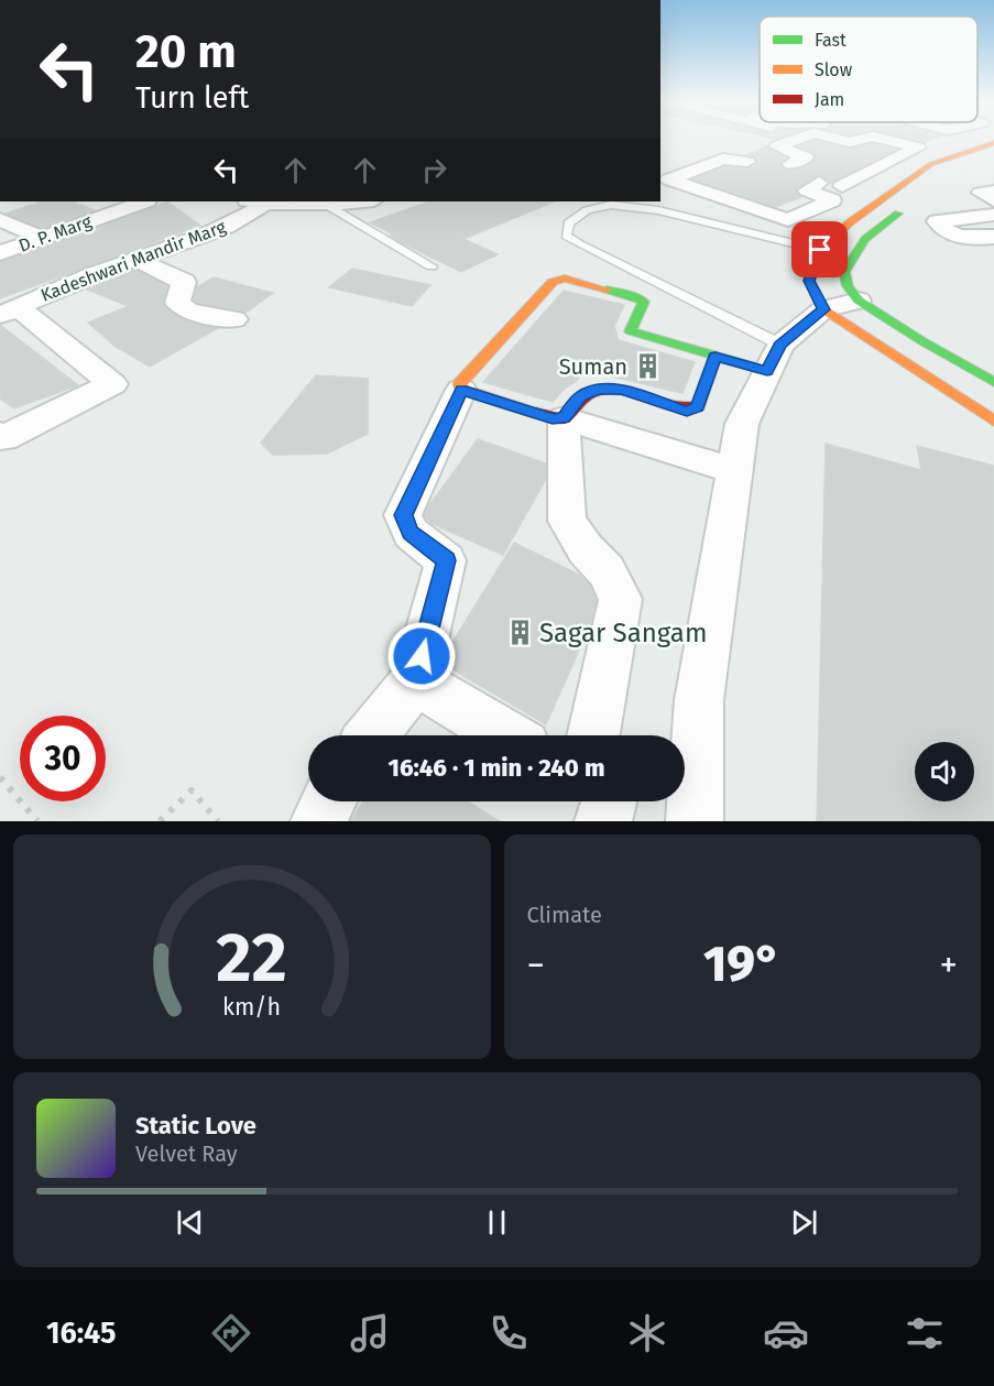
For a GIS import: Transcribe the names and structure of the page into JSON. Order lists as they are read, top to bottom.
{
  "streets": {
    "street": ["D. P. Marg", "Kadeshwari Mandir Marg"]
  },
  "places": {
    "building": ["Suman", "Sagar Sangam"]
  },
  "legend": ["Fast", "Slow", "Jam"],
  "page": {
    "turn": ["20 m", "Turn left"],
    "limit": "30",
    "trip": "16:46 · 1 min · 240 m",
    "tile": "Climate",
    "heat": ["−", "19°", "+"],
    "song": ["Static Love", "Velvet Ray"],
    "tabs": "16:45",
    "gauge": ["22", "km/h"]
  }
}
